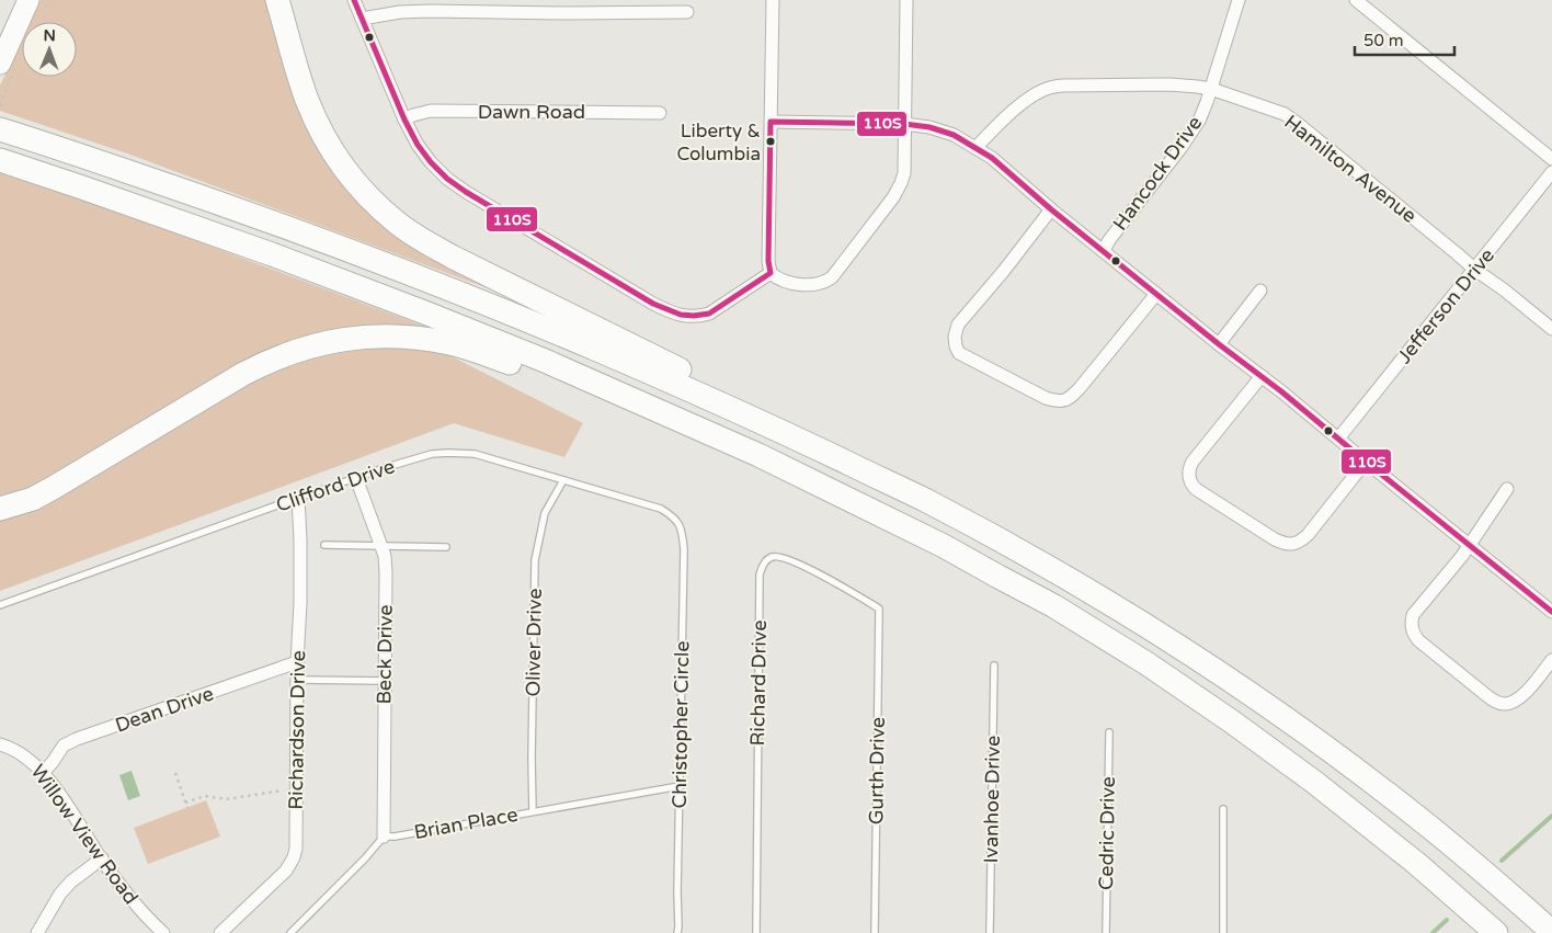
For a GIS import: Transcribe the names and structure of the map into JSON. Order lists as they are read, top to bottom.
{
  "streets": {
    "street": [
      "Dawn Road",
      "Hamilton Avenue",
      "Hancock Drive",
      "Jefferson Drive",
      "Beck Drive",
      "Dean Drive",
      "Richardson Drive",
      "Willow View Road"
    ],
    "lane": [
      "Clifford Drive",
      "Oliver Drive",
      "Richard Drive",
      "Christopher Circle",
      "Gurth Drive",
      "Ivanhoe Drive",
      "Brian Place",
      "Cedric Drive"
    ]
  },
  "crossings": [
    ["Hamilton Avenue", "Hancock Drive"],
    ["Hamilton Avenue", "Jefferson Drive"],
    ["Clifford Drive", "Oliver Drive"],
    ["Clifford Drive", "Beck Drive"],
    ["Clifford Drive", "Christopher Circle"],
    ["Clifford Drive", "Richardson Drive"],
    ["Oliver Drive", "Brian Place"],
    ["Beck Drive", "Brian Place"],
    ["Richard Drive", "Gurth Drive"],
    ["Dean Drive", "Richardson Drive"],
    ["Dean Drive", "Willow View Road"],
    ["Christopher Circle", "Brian Place"]
  ],
  "places": ["Liberty & Columbia"],
  "lines": ["transit line 110S"],
  "scale_bar": "50 m",
  "north": "top"
}
